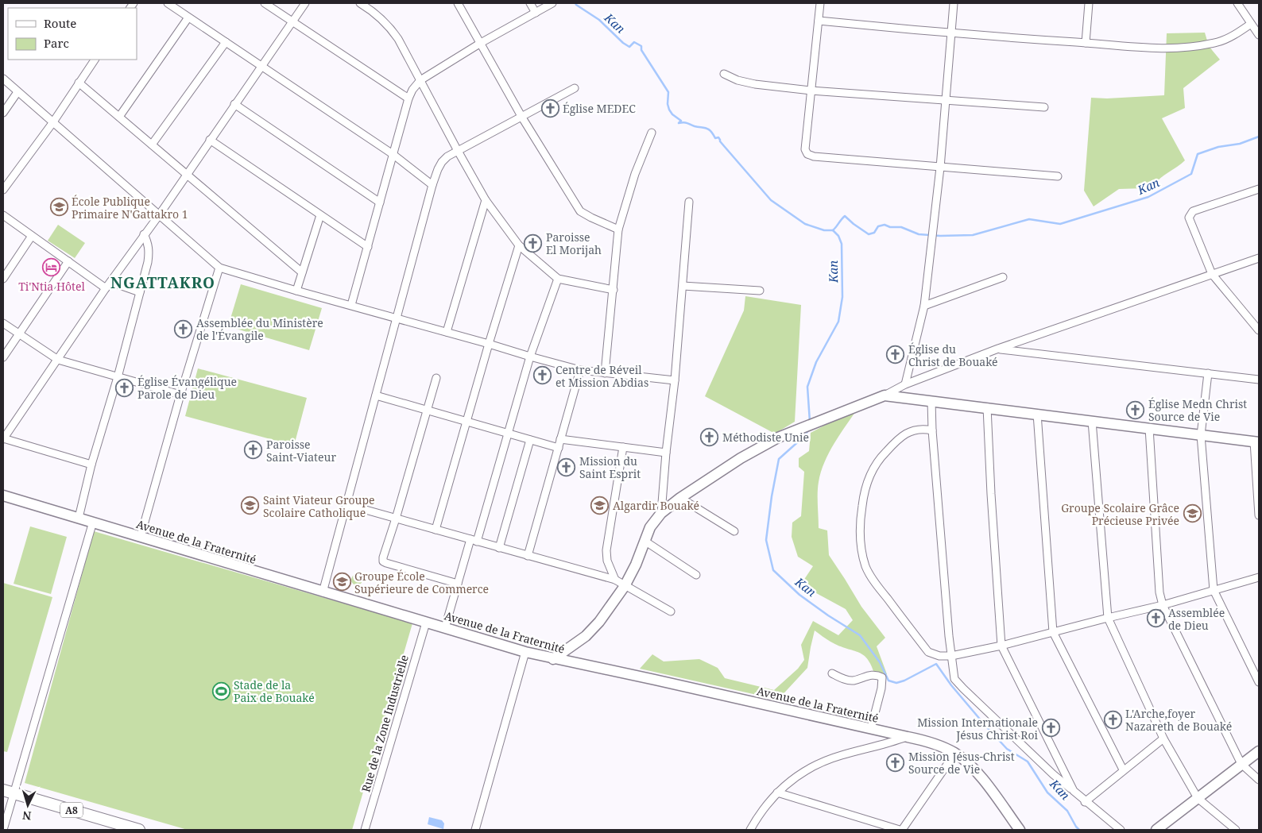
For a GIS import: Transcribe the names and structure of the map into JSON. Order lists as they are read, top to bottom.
{
  "streets": {
    "main road": ["A8"],
    "street": ["Avenue de la Fraternité", "Rue de la Zone Industrielle"]
  },
  "crossings": [
    ["Avenue de la Fraternité", "Rue de la Zone Industrielle"]
  ],
  "districts": ["NGATTAKRO"],
  "water": ["Kan"],
  "places": {
    "church": [
      "Église MEDEC",
      "Paroisse El Morijah",
      "Assemblée du Ministère de l'Évangile",
      "Église du Christ de Bouaké",
      "Centre de Réveil et Mission Abdias",
      "Église Évangélique Parole de Dieu",
      "Église Medn Christ Source de Vie",
      "Méthodiste Unie",
      "Paroisse Saint-Viateur",
      "Mission du Saint Esprit",
      "Assemblée de Dieu",
      "L'Arche,foyer Nazareth de Bouaké",
      "Mission Internationale Jésus Christ Roi",
      "Mission Jésus-Christ Source de Vie"
    ],
    "school or university": [
      "École Publique Primaire N'Gattakro 1",
      "Algardir Bouaké",
      "Saint Viateur Groupe Scolaire Catholique",
      "Groupe Scolaire Grâce Précieuse Privée",
      "Groupe École Supérieure de Commerce"
    ],
    "hotel": ["Ti'Ntia Hôtel"],
    "sports": ["Stade de la Paix de Bouaké"]
  },
  "legend": ["Route", "Parc"],
  "north": "bottom"
}
